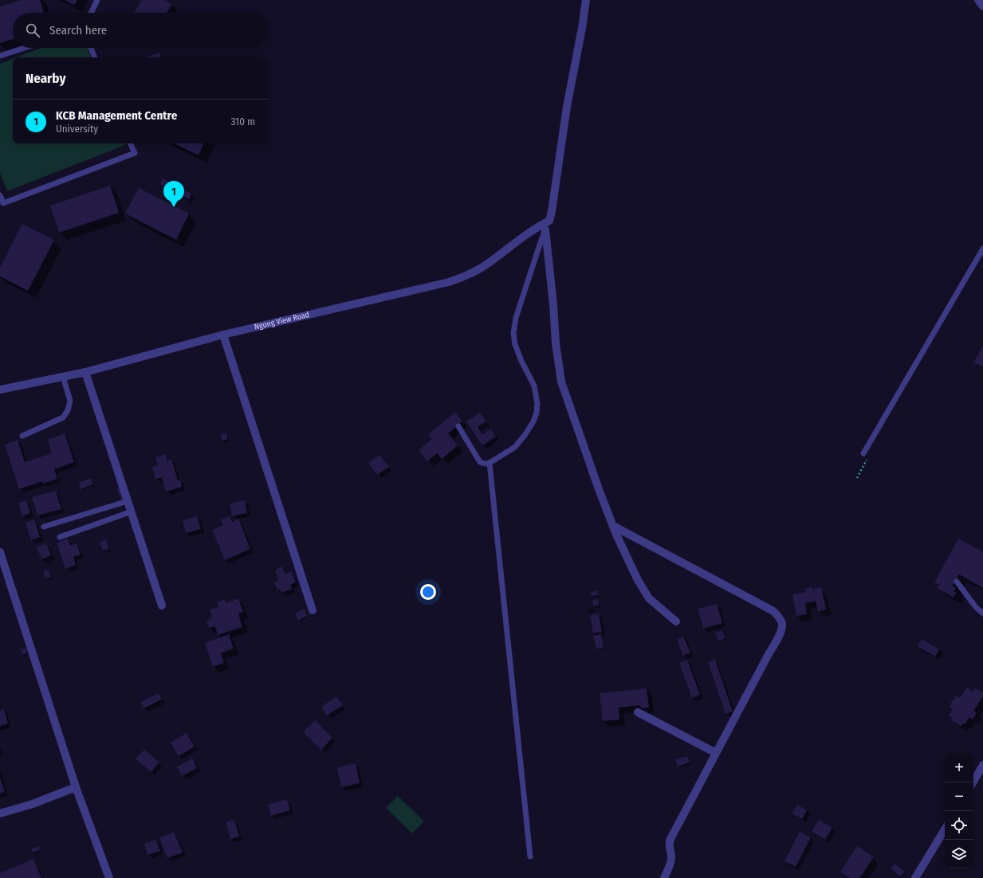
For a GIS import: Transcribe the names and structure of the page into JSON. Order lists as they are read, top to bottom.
{
  "streets": {
    "street": ["Ngong View Road"]
  },
  "page": {
    "search": "Search here",
    "heading": "Nearby",
    "list": [
      {
        "mark": "1",
        "name": "KCB Management Centre",
        "note": "University",
        "value": "310 m"
      }
    ],
    "pins": "1",
    "map_buttons": ["+", "−"]
  }
}
